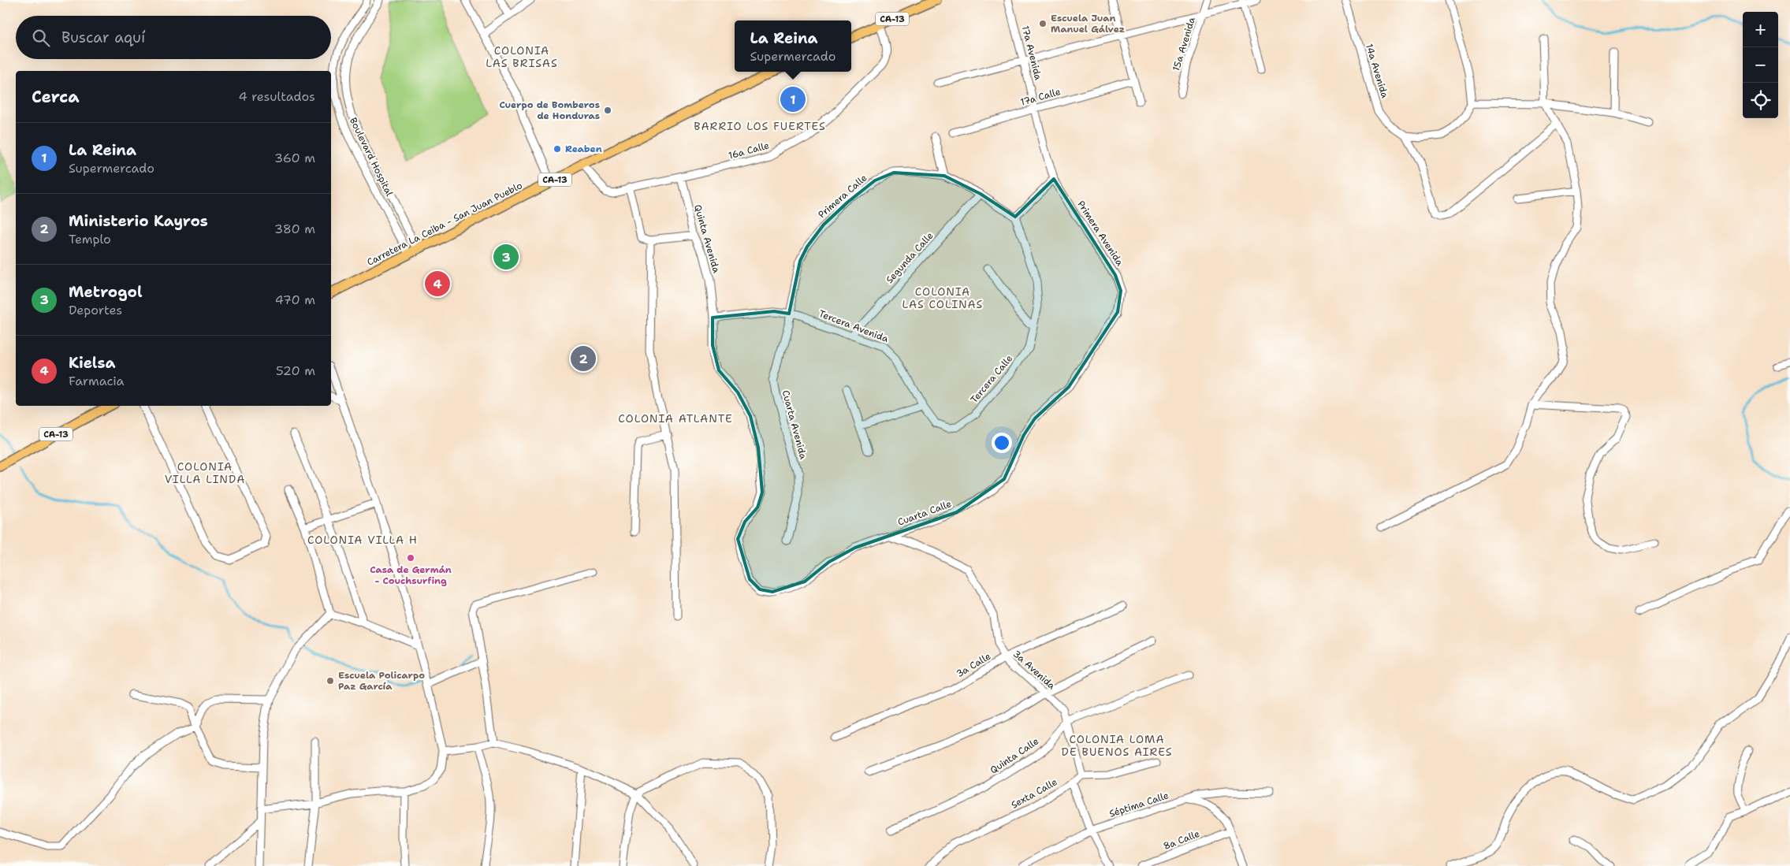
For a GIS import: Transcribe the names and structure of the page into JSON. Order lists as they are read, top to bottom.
{
  "streets": {
    "main road": ["CA-13", "Carretera La Ceiba - San Juan Pueblo"],
    "street": [
      "15a Avenida",
      "17a Avenida",
      "14a Avenida",
      "17a Calle",
      "16a Calle",
      "Boulevard Hospital",
      "Primera Calle",
      "Primera Avenida",
      "Quinta Avenida",
      "Segunda Calle",
      "Tercera Avenida",
      "Tercera Calle",
      "Cuarta Avenida",
      "Cuarta Calle",
      "3a Calle",
      "3a Avenida",
      "Quinta Calle",
      "Sexta Calle",
      "Séptima Calle",
      "8a Calle"
    ]
  },
  "crossings": [
    ["CA-13", "16a Calle"],
    ["17a Avenida", "17a Calle"],
    ["17a Avenida", "Primera Avenida"],
    ["16a Calle", "Carretera La Ceiba - San Juan Pueblo"],
    ["16a Calle", "Quinta Avenida"],
    ["Boulevard Hospital", "Carretera La Ceiba - San Juan Pueblo"],
    ["Primera Calle", "Segunda Calle"],
    ["Primera Calle", "Tercera Avenida"],
    ["Primera Calle", "Tercera Calle"],
    ["Primera Calle", "Cuarta Avenida"],
    ["Primera Avenida", "Cuarta Calle"],
    ["Quinta Avenida", "Tercera Avenida"],
    ["Quinta Avenida", "Cuarta Calle"],
    ["Segunda Calle", "Tercera Avenida"],
    ["Tercera Avenida", "Tercera Calle"],
    ["Tercera Avenida", "Cuarta Avenida"],
    ["Cuarta Calle", "3a Avenida"],
    ["3a Calle", "3a Avenida"],
    ["3a Avenida", "Quinta Calle"],
    ["3a Avenida", "Sexta Calle"]
  ],
  "districts": [
    "COLONIA LAS BRISAS",
    "BARRIO LOS FUERTES",
    "COLONIA LAS COLINAS",
    "COLONIA ATLANTE",
    "COLONIA VILLA LINDA",
    "COLONIA VILLA H",
    "COLONIA LOMA DE BUENOS AIRES"
  ],
  "places": [
    "Escuela Juan Manuel Gálvez",
    "Cuerpo de Bomberos de Honduras",
    "Reaben",
    "Casa de Germán - Couchsurfing",
    "Escuela Policarpo Paz García"
  ],
  "page": {
    "map_buttons": ["+", "−"],
    "search": "Buscar aquí",
    "popup": ["La Reina", "Supermercado"],
    "heading": ["Cerca", "4 resultados"],
    "pins": [
      "1",
      "3",
      "4",
      "2"
    ],
    "list": [
      {
        "mark": "1",
        "name": "La Reina",
        "note": "Supermercado",
        "value": "360 m"
      },
      {
        "mark": "2",
        "name": "Ministerio Kayros",
        "note": "Templo",
        "value": "380 m"
      },
      {
        "mark": "3",
        "name": "Metrogol",
        "note": "Deportes",
        "value": "470 m"
      },
      {
        "mark": "4",
        "name": "Kielsa",
        "note": "Farmacia",
        "value": "520 m"
      }
    ]
  }
}
